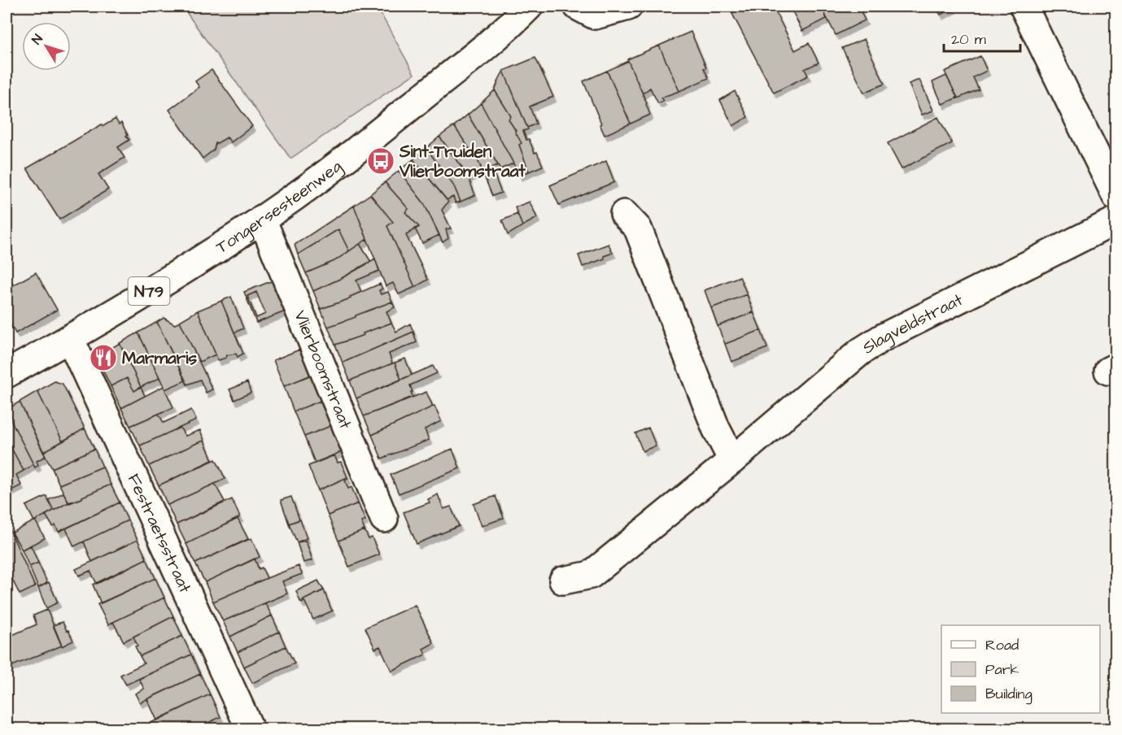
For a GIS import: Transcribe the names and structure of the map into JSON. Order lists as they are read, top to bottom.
{
  "streets": {
    "street": [
      "Tongersesteenweg",
      "N79",
      "Slagveldstraat",
      "Vlierboomstraat",
      "Festraetsstraat"
    ]
  },
  "crossings": [
    ["Tongersesteenweg", "Vlierboomstraat"],
    ["Tongersesteenweg", "Festraetsstraat"]
  ],
  "places": {
    "bus stop": ["Sint-Truiden Vlierboomstraat"],
    "restaurant": ["Marmaris"]
  },
  "legend": ["Road", "Park", "Building"],
  "scale_bar": "20 m",
  "north": "top left"
}
